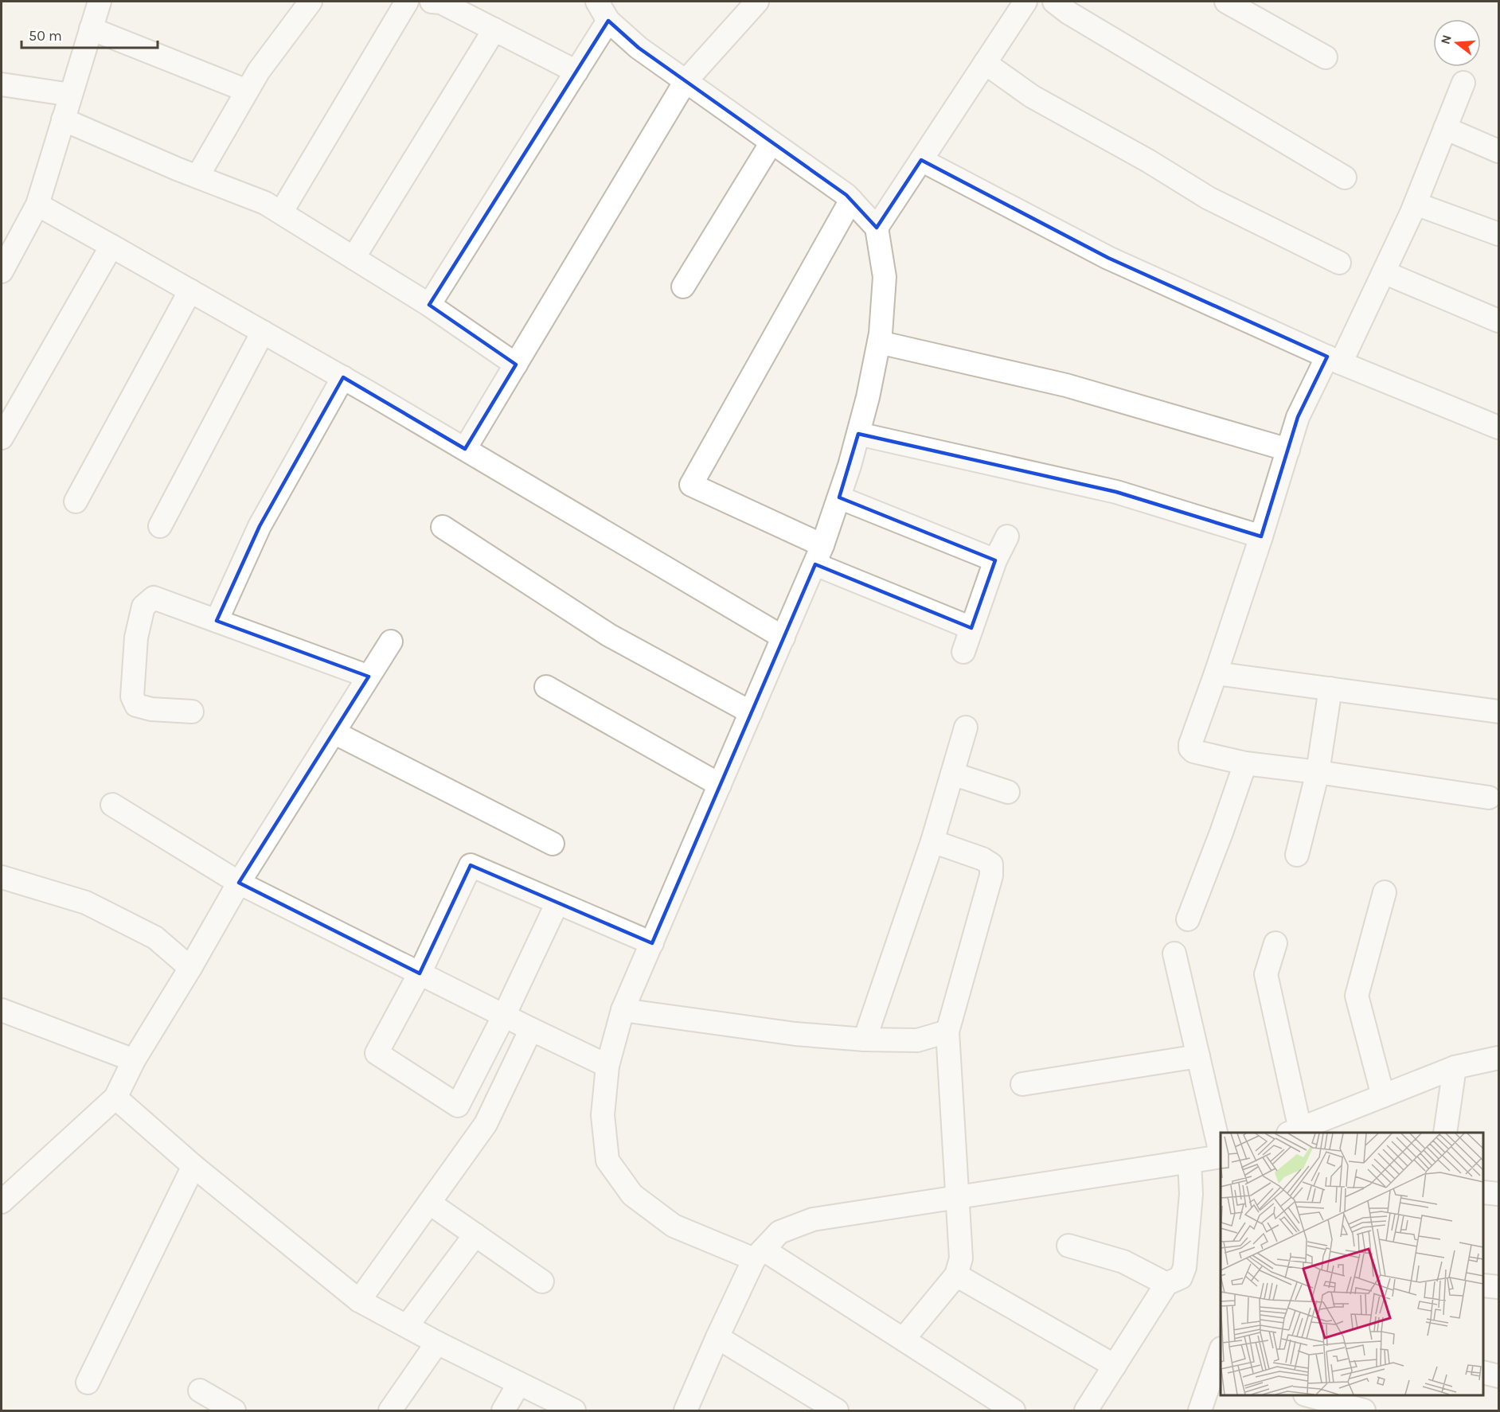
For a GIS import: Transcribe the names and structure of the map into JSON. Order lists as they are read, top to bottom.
{
  "scale_bar": "50 m",
  "north": "left"
}
